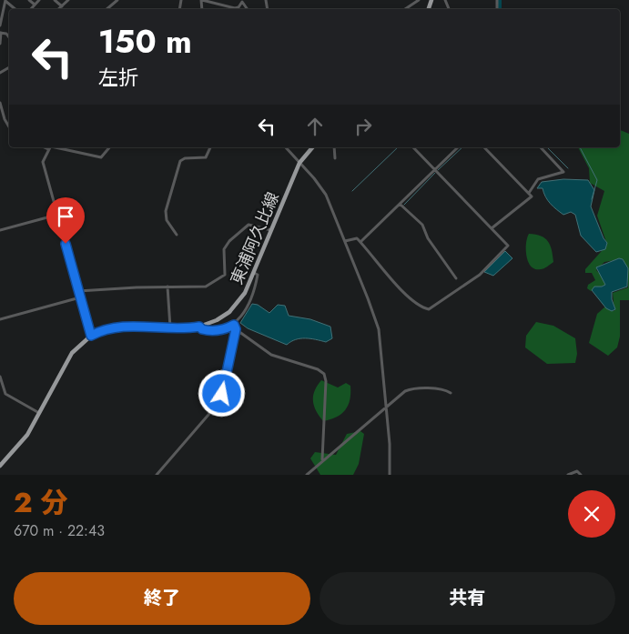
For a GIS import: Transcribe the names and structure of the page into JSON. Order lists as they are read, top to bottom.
{
  "streets": {
    "main road": ["東浦阿久比線"]
  },
  "page": {
    "turn": ["150 m", "左折"],
    "heading": ["2 分", "670 m · 22:43"],
    "buttons": ["終了", "共有"]
  }
}
